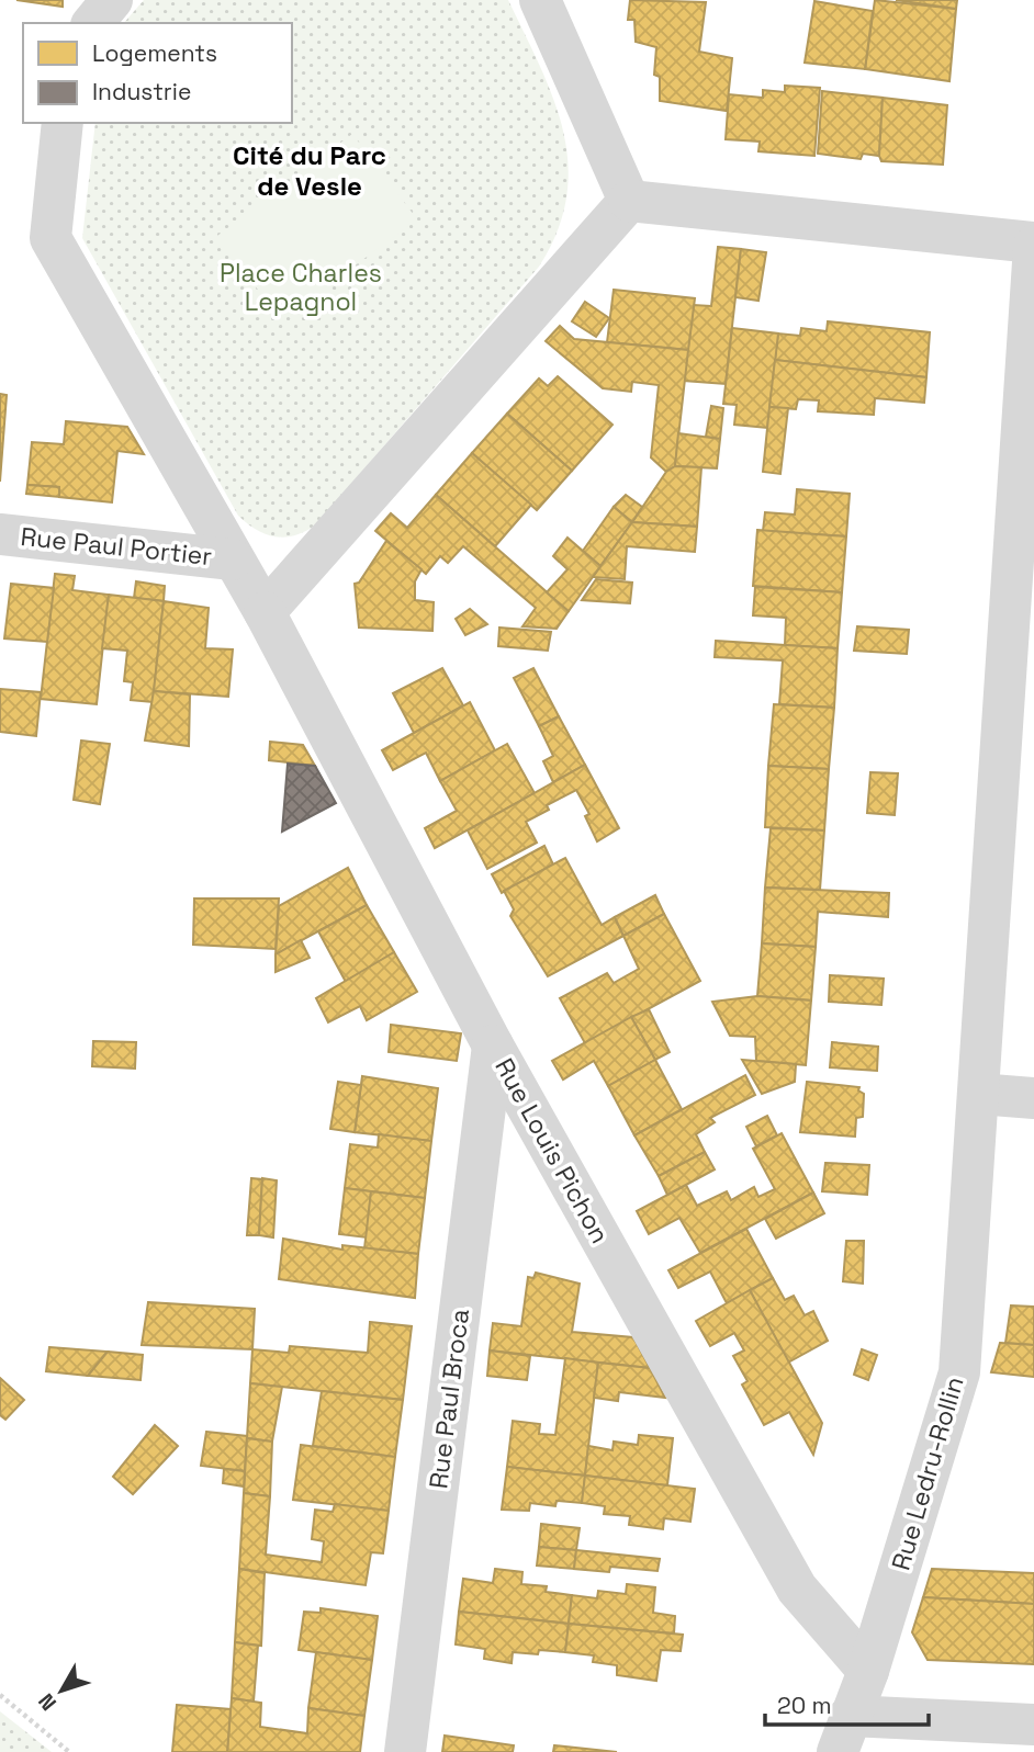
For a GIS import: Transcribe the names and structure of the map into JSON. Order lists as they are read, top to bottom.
{
  "streets": {
    "street": [
      "Rue Paul Portier",
      "Rue Louis Pichon",
      "Rue Paul Broca",
      "Rue Ledru-Rollin"
    ]
  },
  "crossings": [
    ["Rue Louis Pichon", "Rue Paul Broca"],
    ["Rue Louis Pichon", "Rue Ledru-Rollin"]
  ],
  "districts": ["Cité du Parc de Vesle"],
  "parks": ["Place Charles Lepagnol"],
  "legend": ["Logements", "Industrie"],
  "scale_bar": "20 m",
  "north": "bottom left"
}
